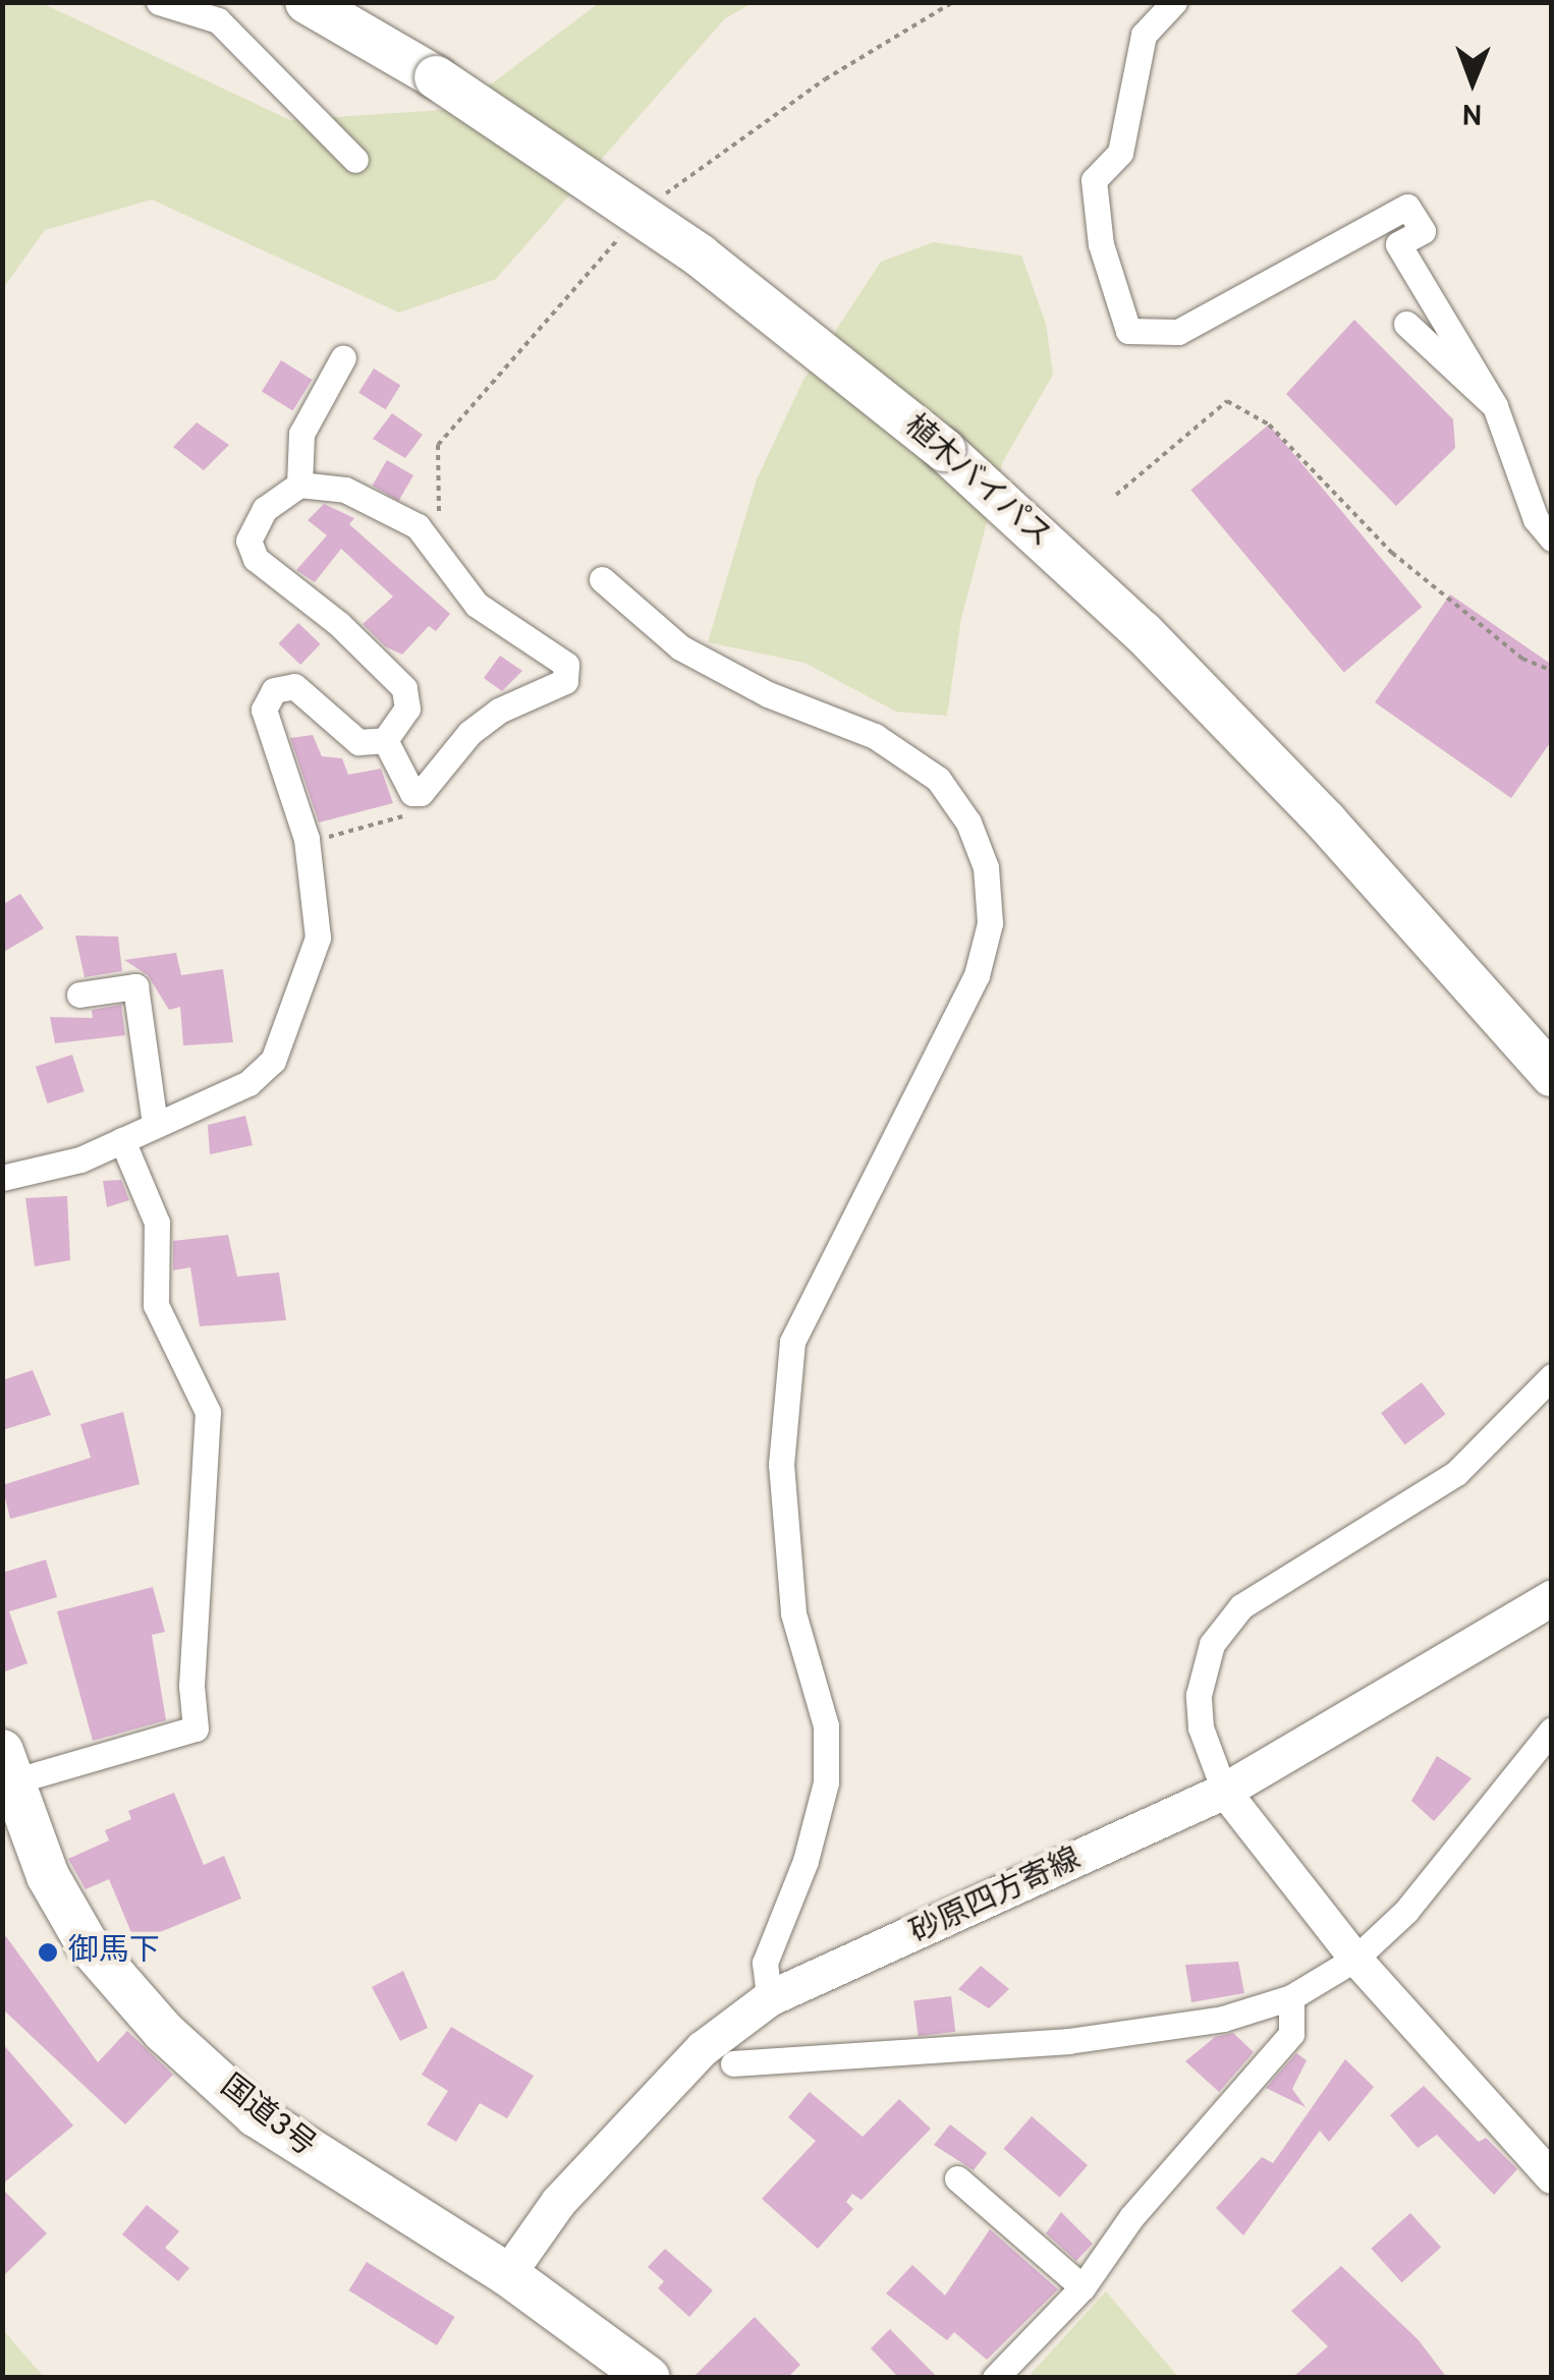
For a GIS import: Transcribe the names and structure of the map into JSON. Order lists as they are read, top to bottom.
{
  "streets": {
    "highway": ["植木バイパス", "国道3号"],
    "main road": ["砂原四方寄線"]
  },
  "crossings": [
    ["砂原四方寄線", "国道3号"]
  ],
  "places": ["御馬下"],
  "north": "bottom"
}
